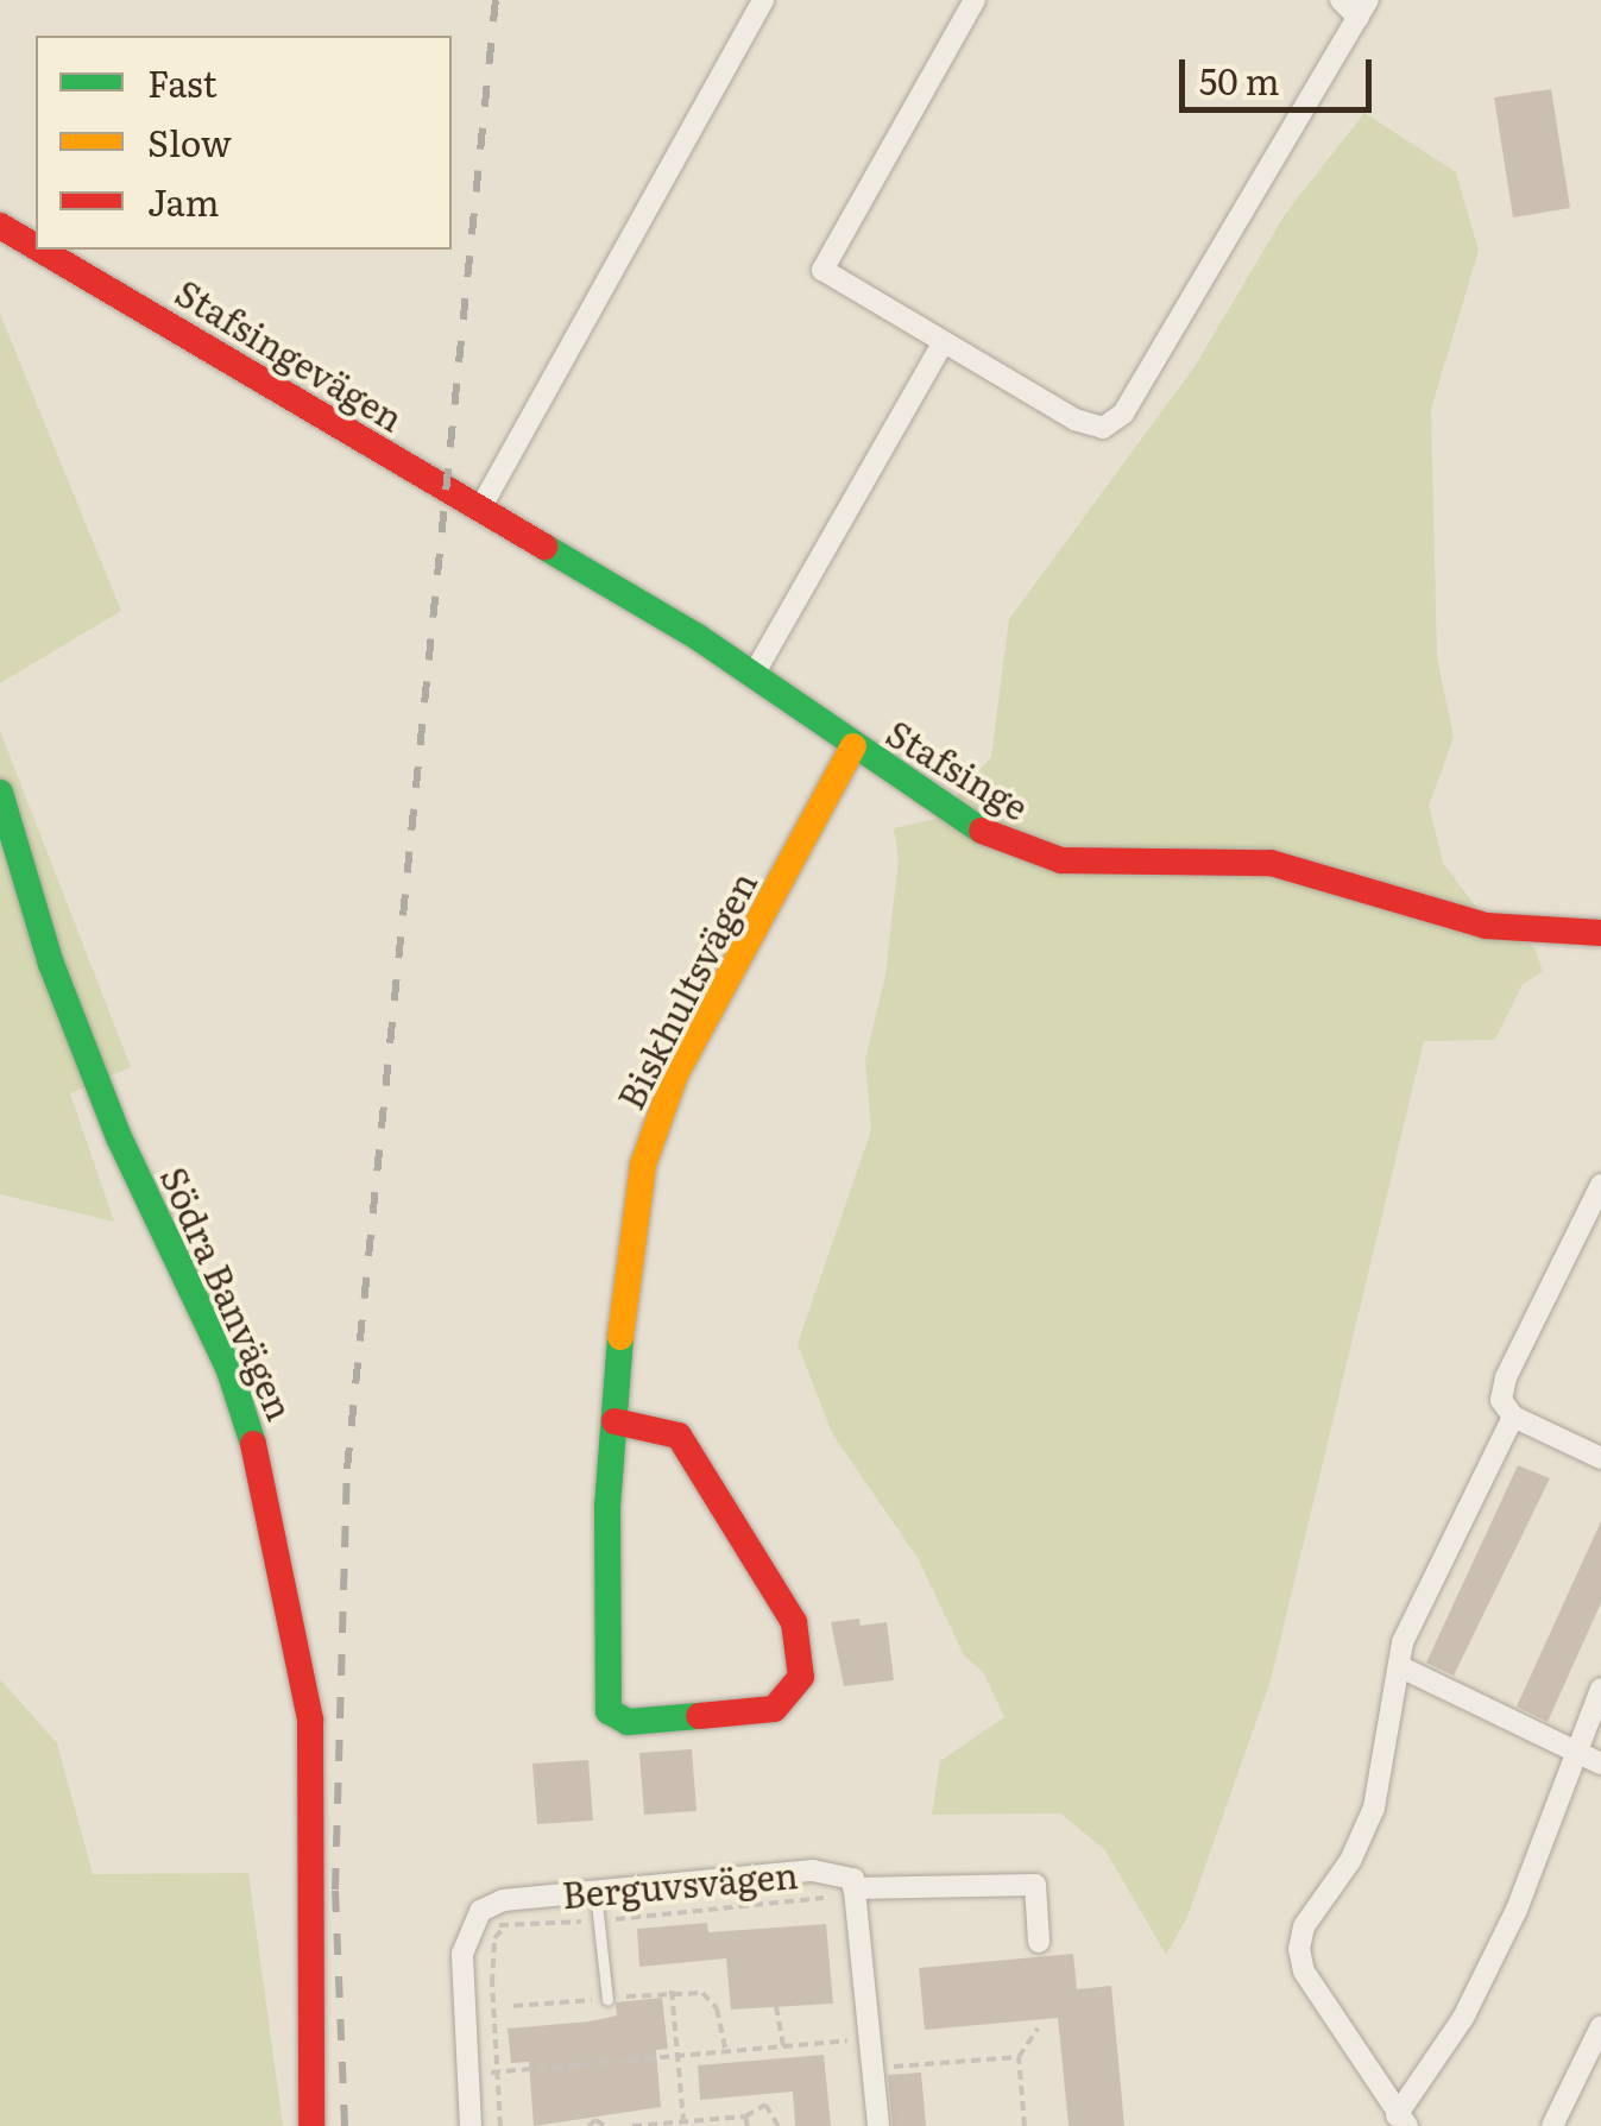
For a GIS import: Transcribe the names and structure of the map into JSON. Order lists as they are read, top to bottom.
{
  "streets": {
    "street": [
      "Stafsingevägen",
      "Stafsinge",
      "Biskhultsvägen",
      "Södra Banvägen",
      "Berguvsvägen"
    ]
  },
  "crossings": [
    ["Stafsingevägen", "Stafsinge"],
    ["Stafsinge", "Biskhultsvägen"]
  ],
  "legend": ["Fast", "Slow", "Jam"],
  "scale_bar": "50 m"
}
